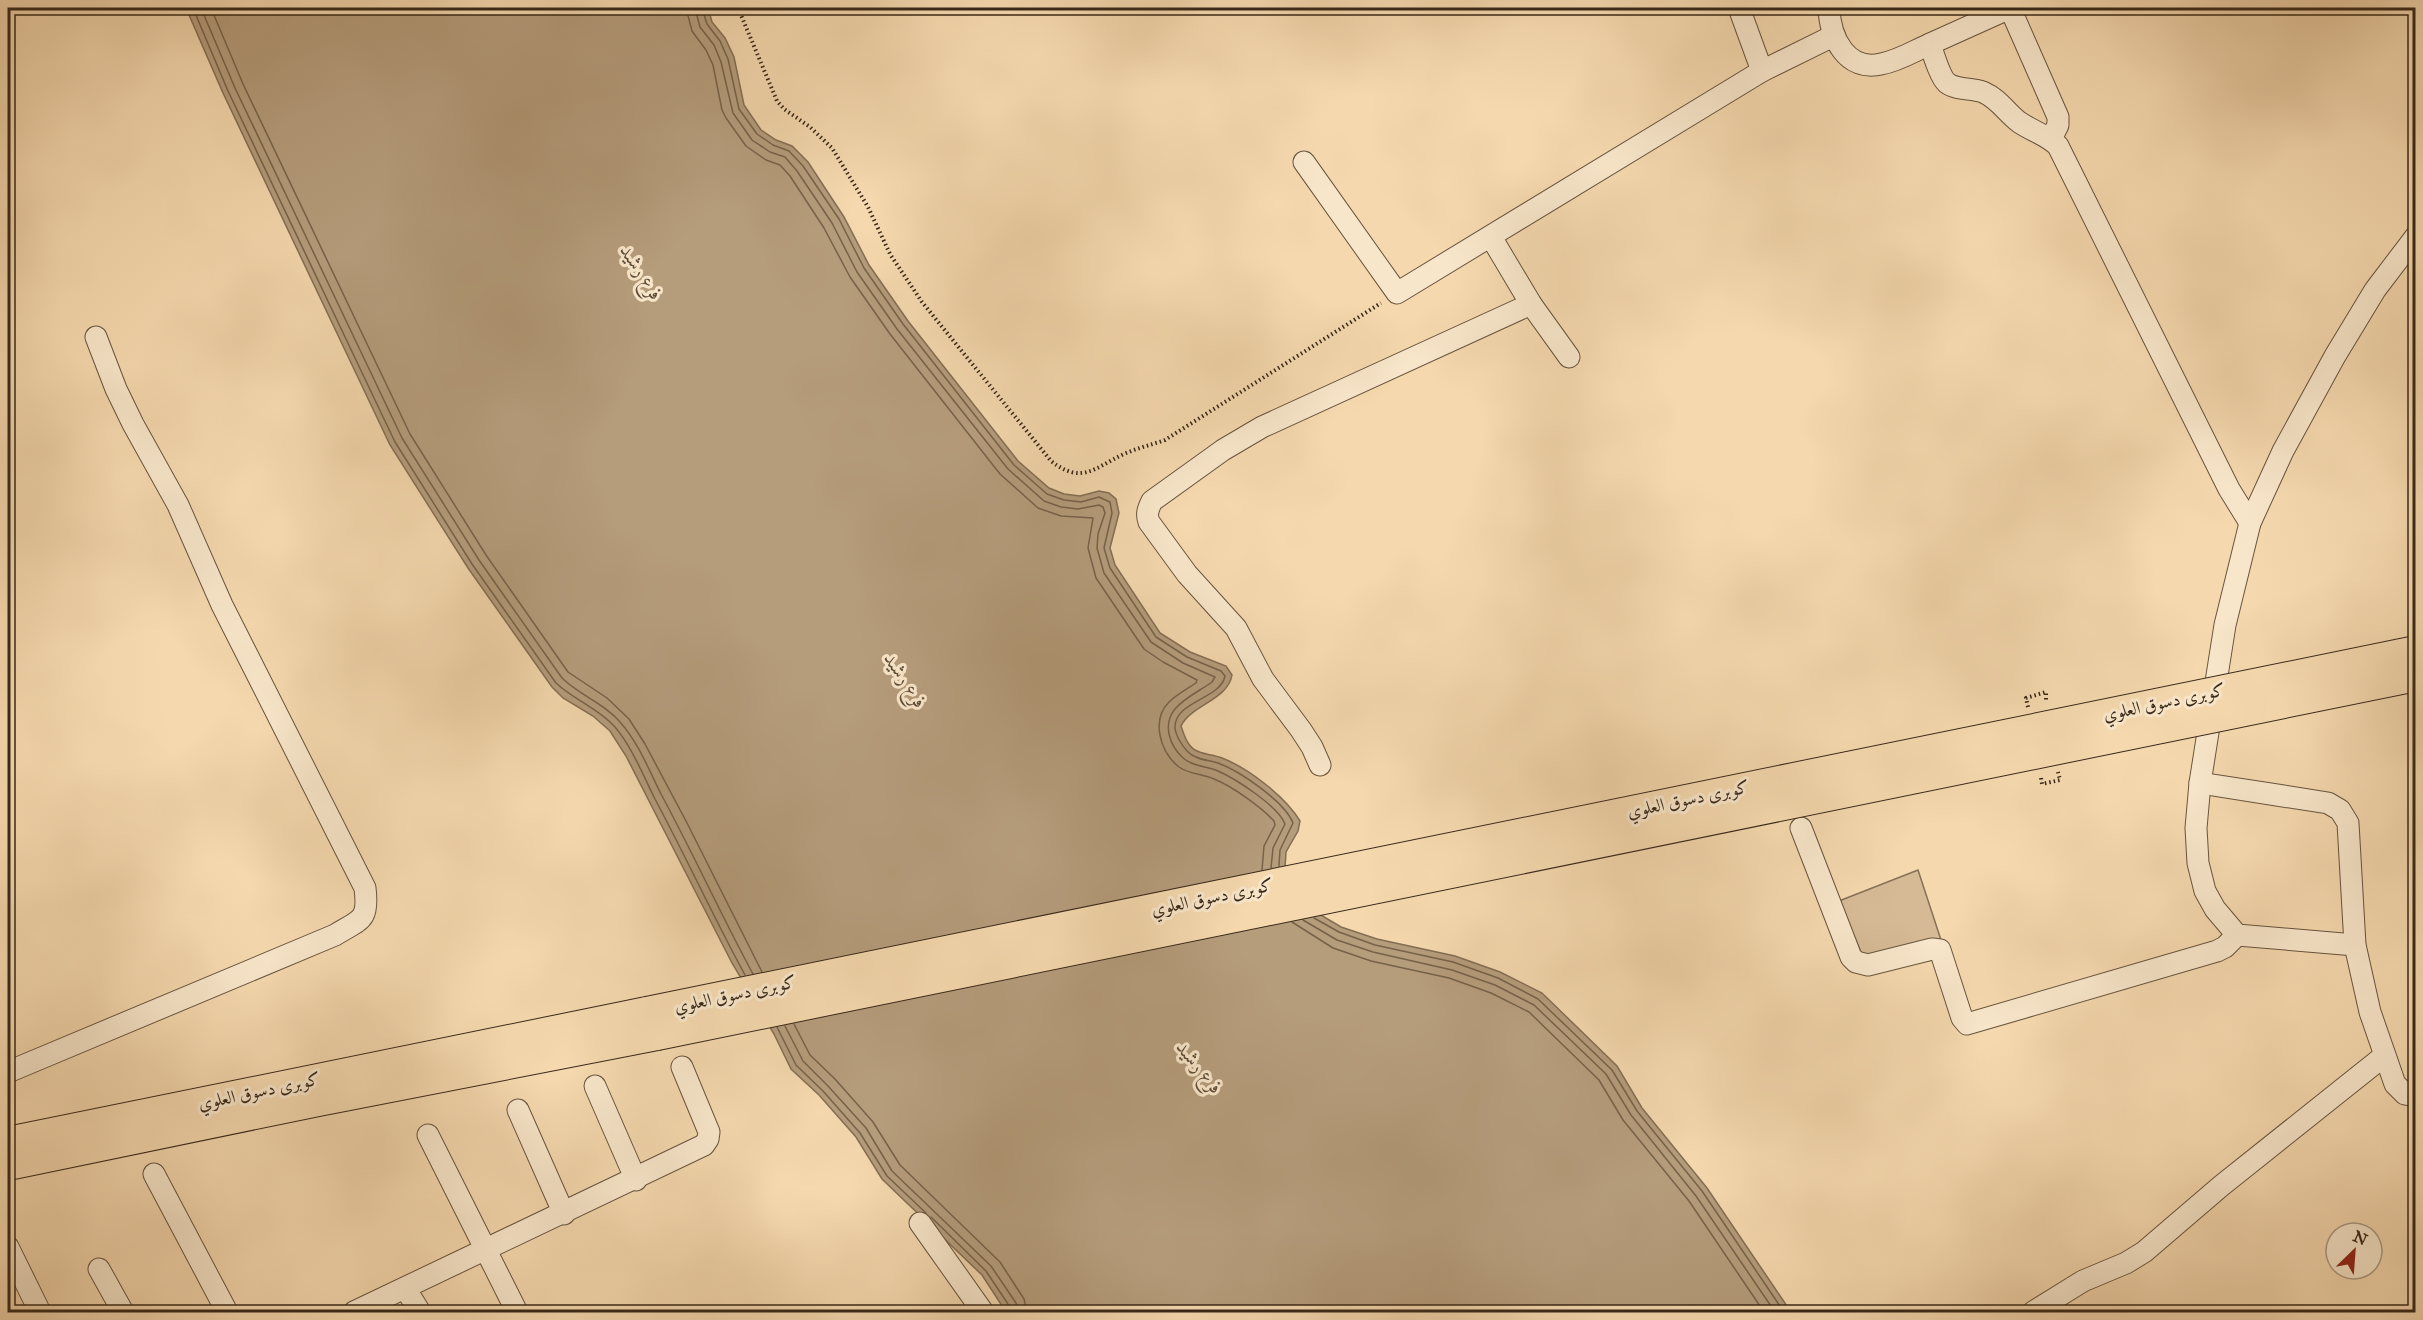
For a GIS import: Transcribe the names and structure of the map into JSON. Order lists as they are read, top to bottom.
{
  "streets": {
    "highway": ["كوبرى دسوق العلوي"]
  },
  "water": ["فرع رشيد"],
  "north": "top right"
}
